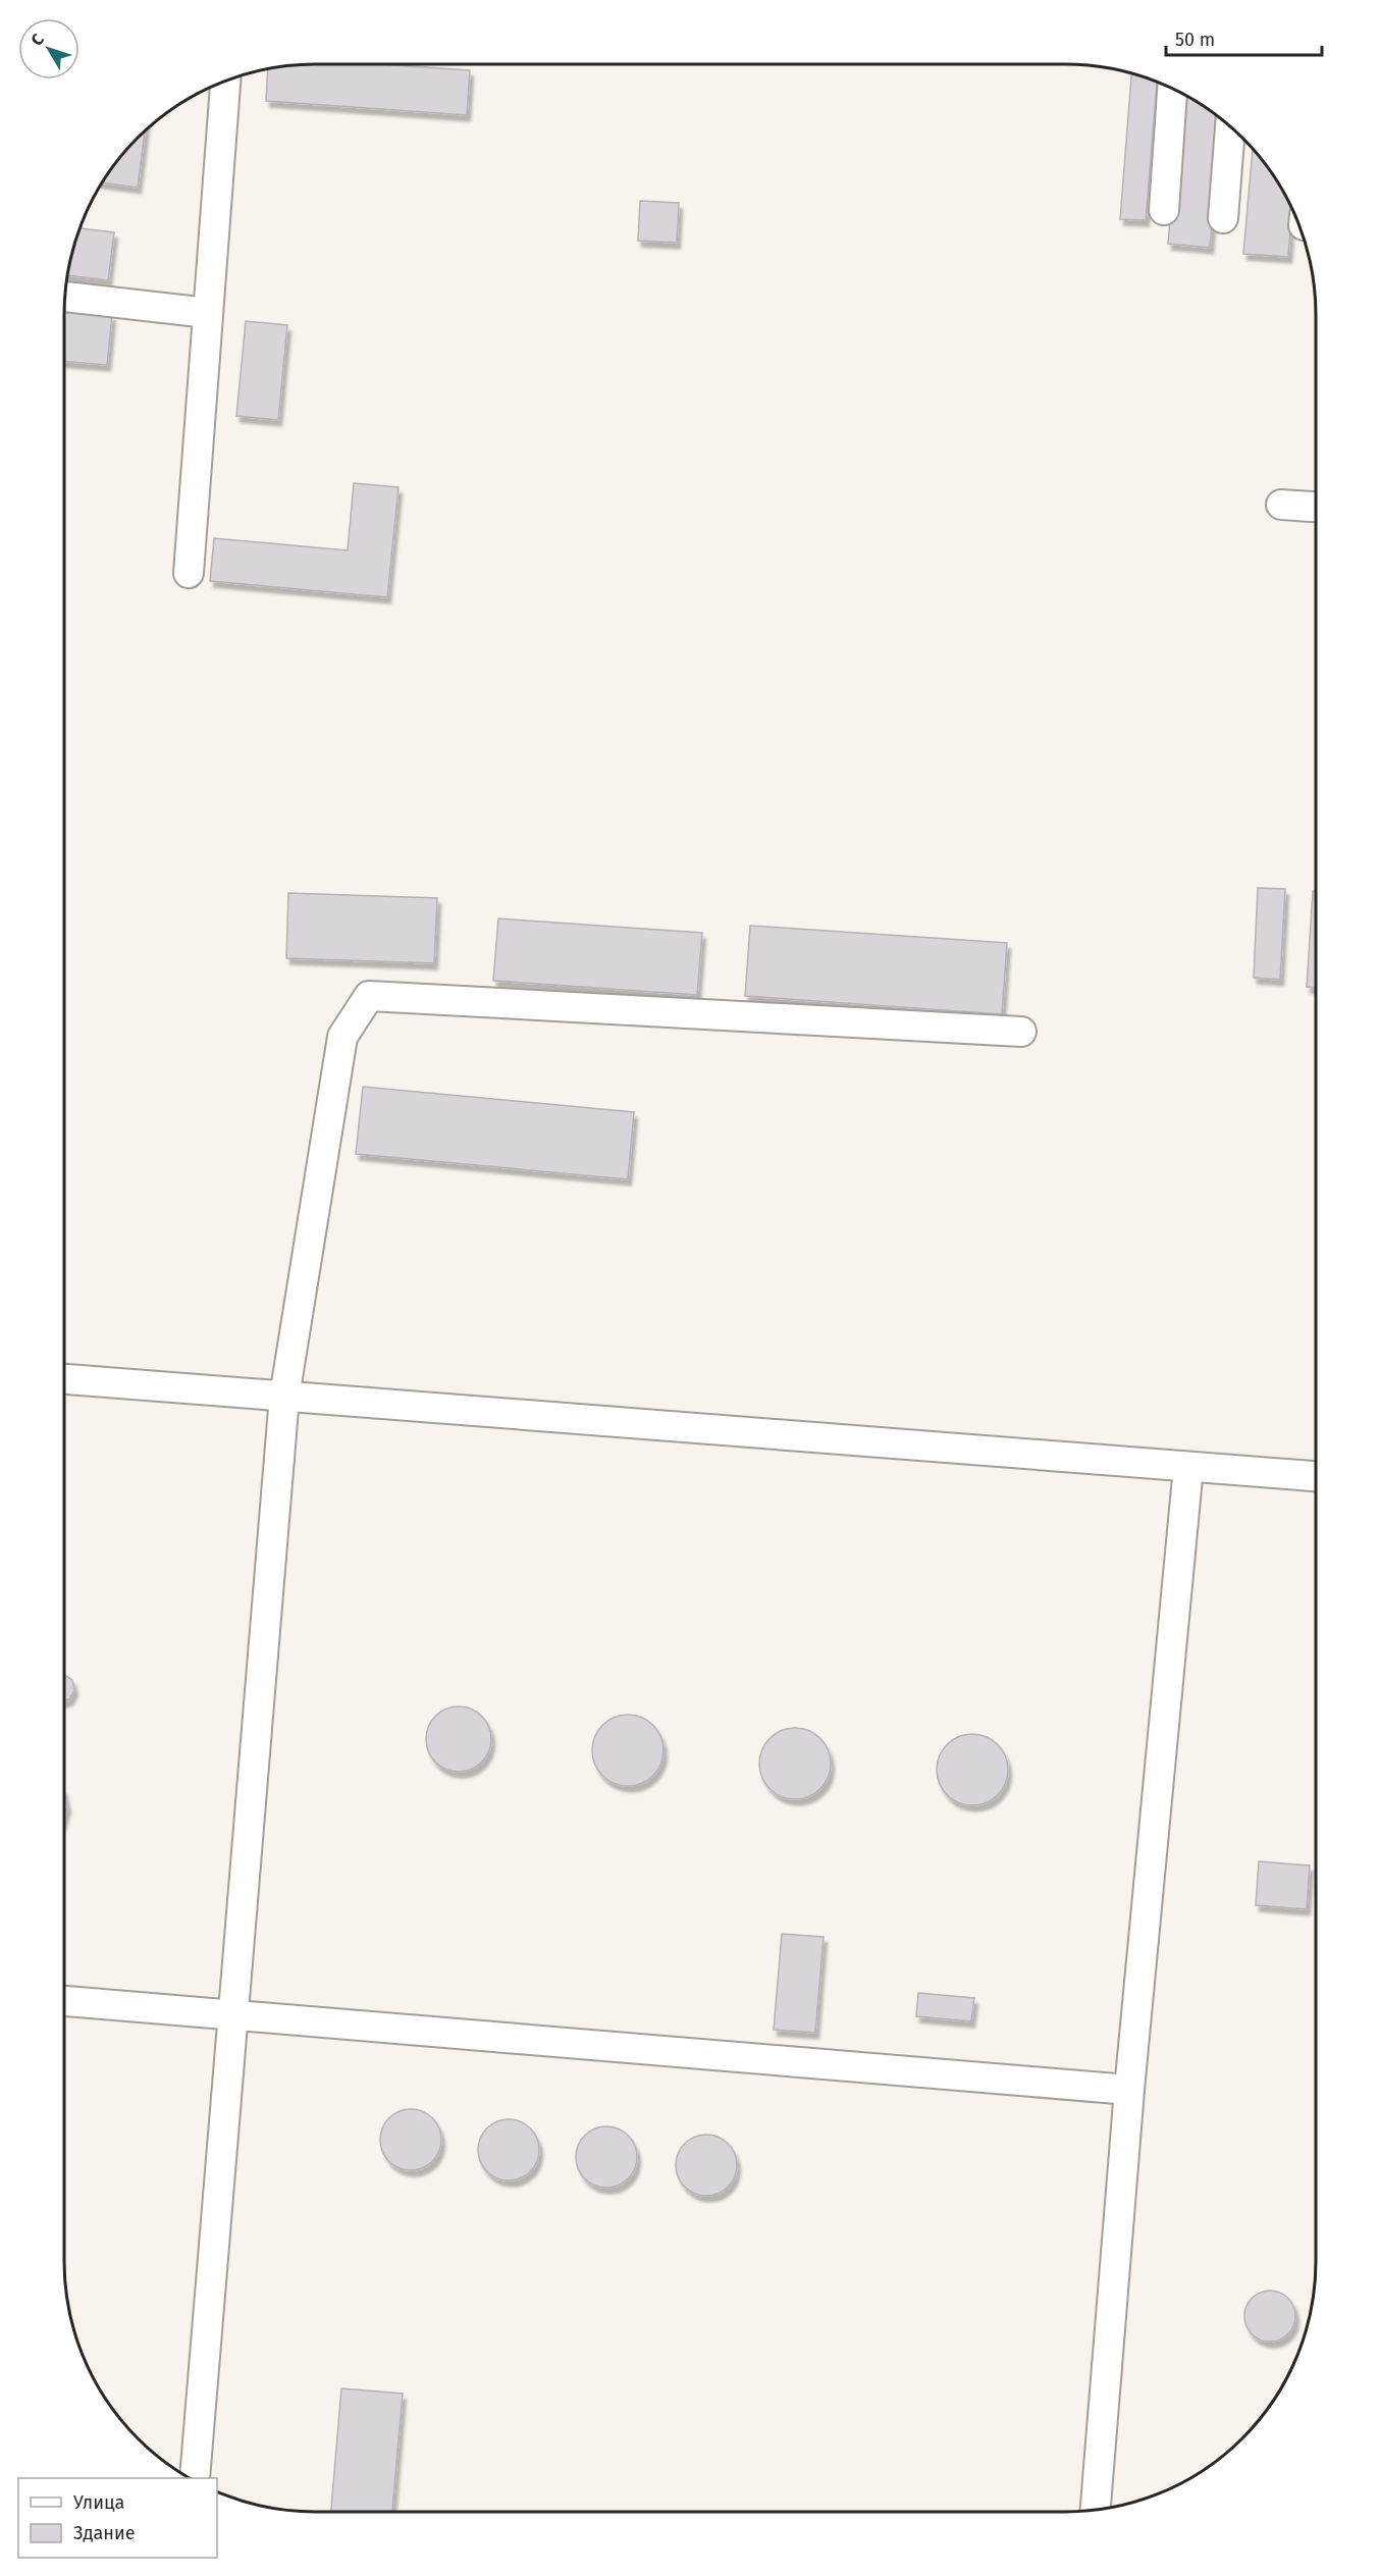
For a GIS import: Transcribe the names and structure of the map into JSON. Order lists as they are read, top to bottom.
{
  "legend": ["Улица", "Здание"],
  "scale_bar": "50 m",
  "north": "top left"
}
